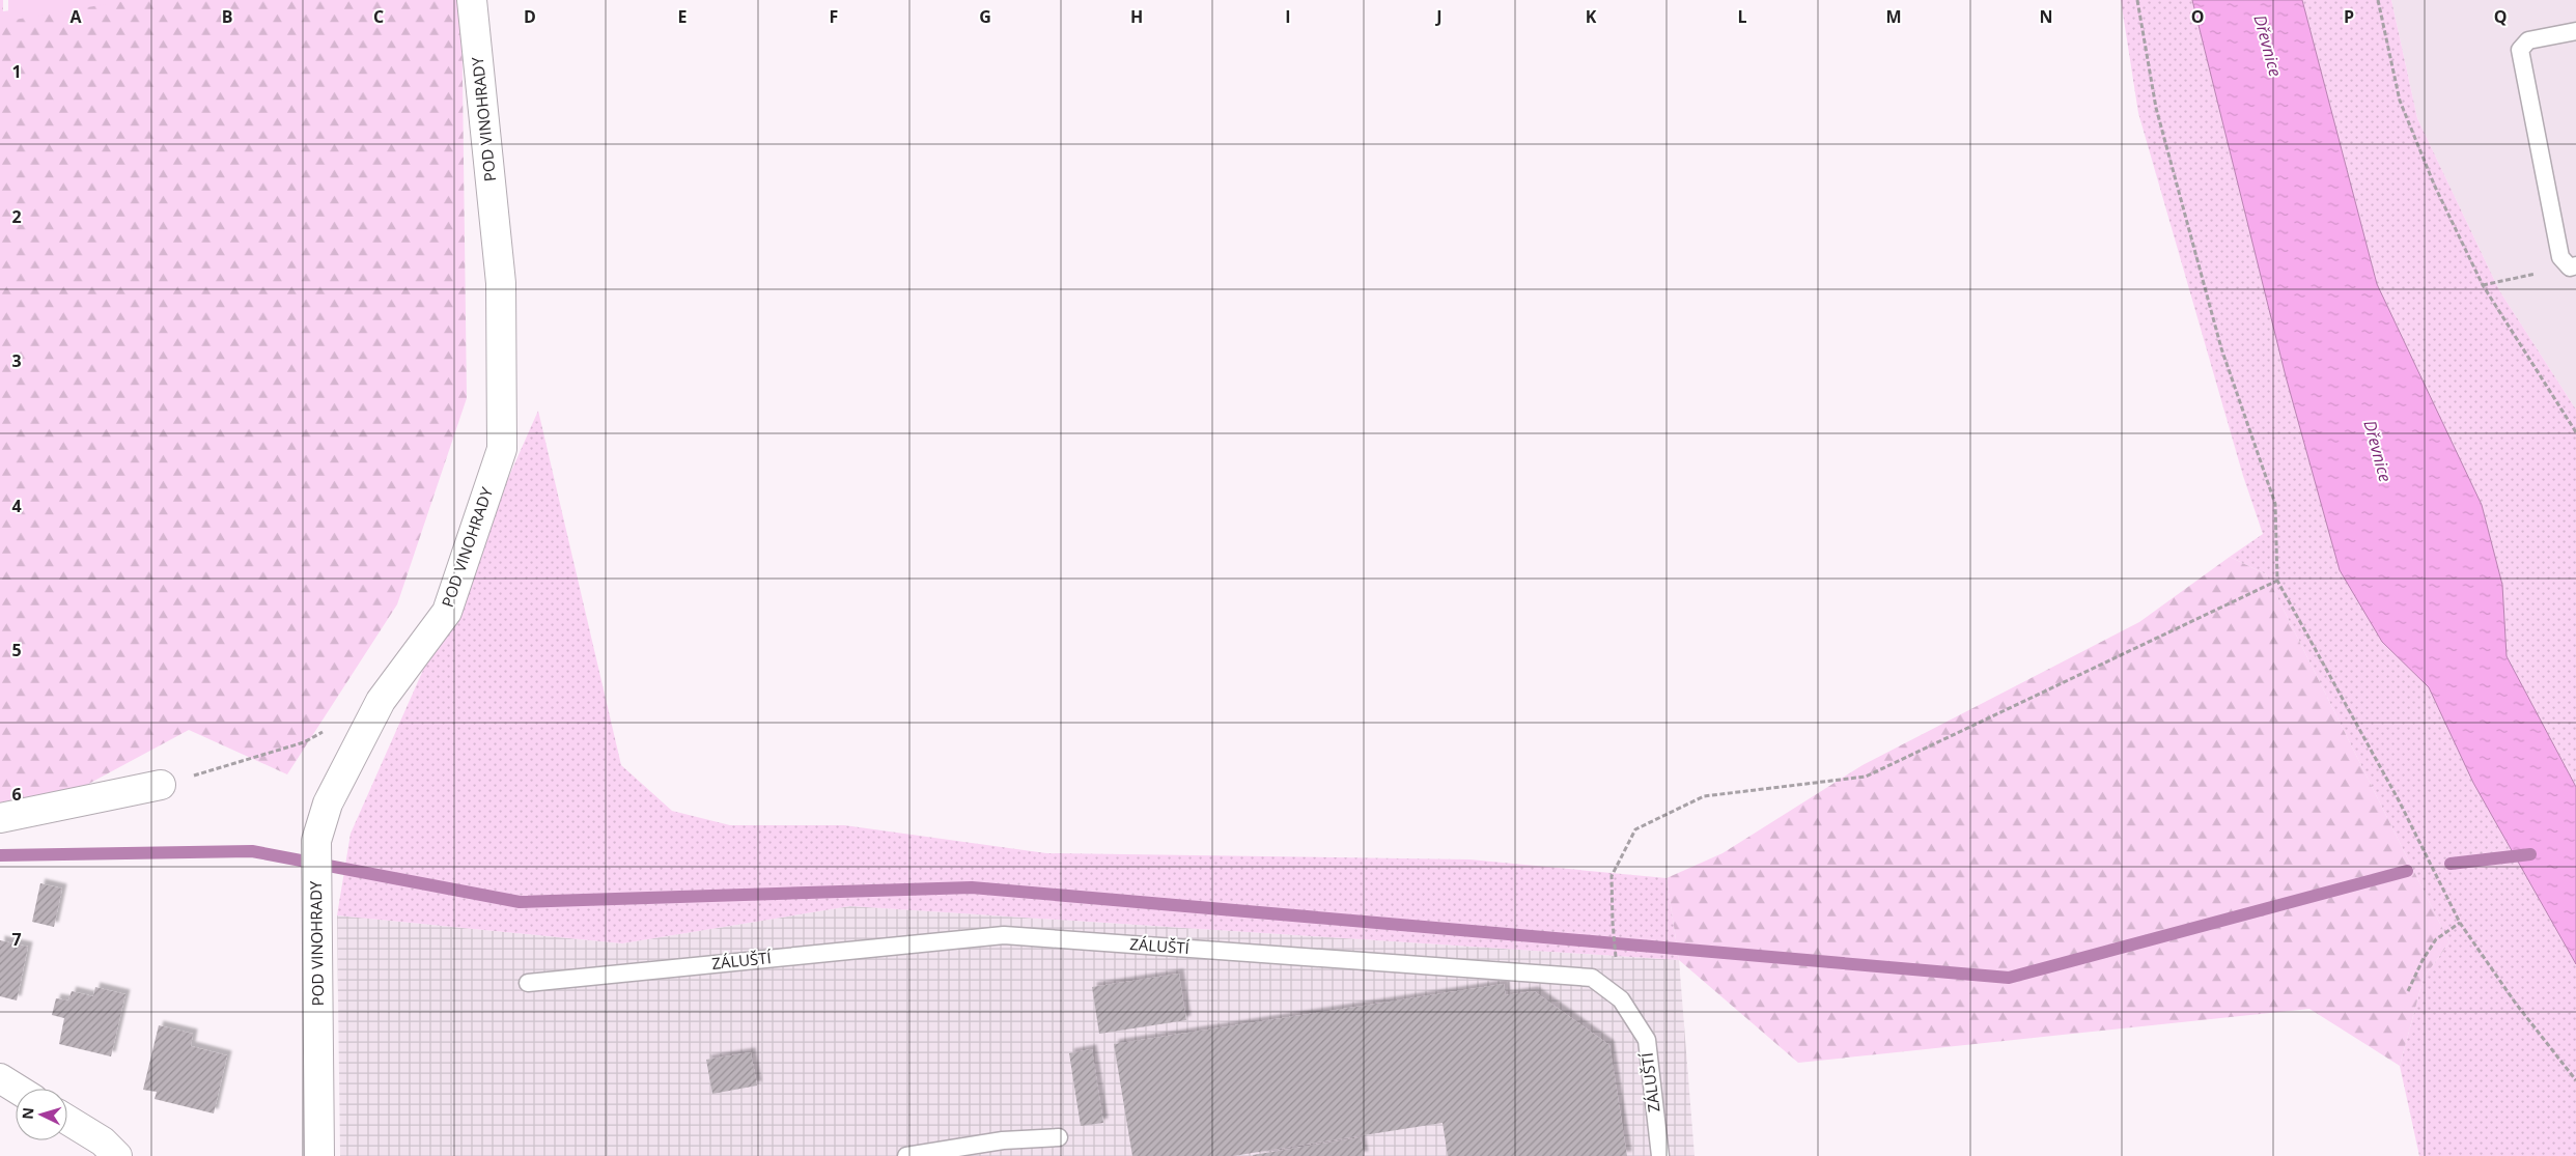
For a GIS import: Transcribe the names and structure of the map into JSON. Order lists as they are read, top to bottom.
{
  "streets": {
    "street": ["POD VINOHRADY"],
    "lane": ["ZÁLUŠTÍ"]
  },
  "water": ["Dřevnice"],
  "north": "left",
  "grid": {
    "columns": [
      "A",
      "B",
      "C",
      "D",
      "E",
      "F",
      "G",
      "H",
      "I",
      "J",
      "K",
      "L",
      "M",
      "N",
      "O",
      "P",
      "Q"
    ],
    "rows": [
      "1",
      "2",
      "3",
      "4",
      "5",
      "6",
      "7"
    ]
  }
}
